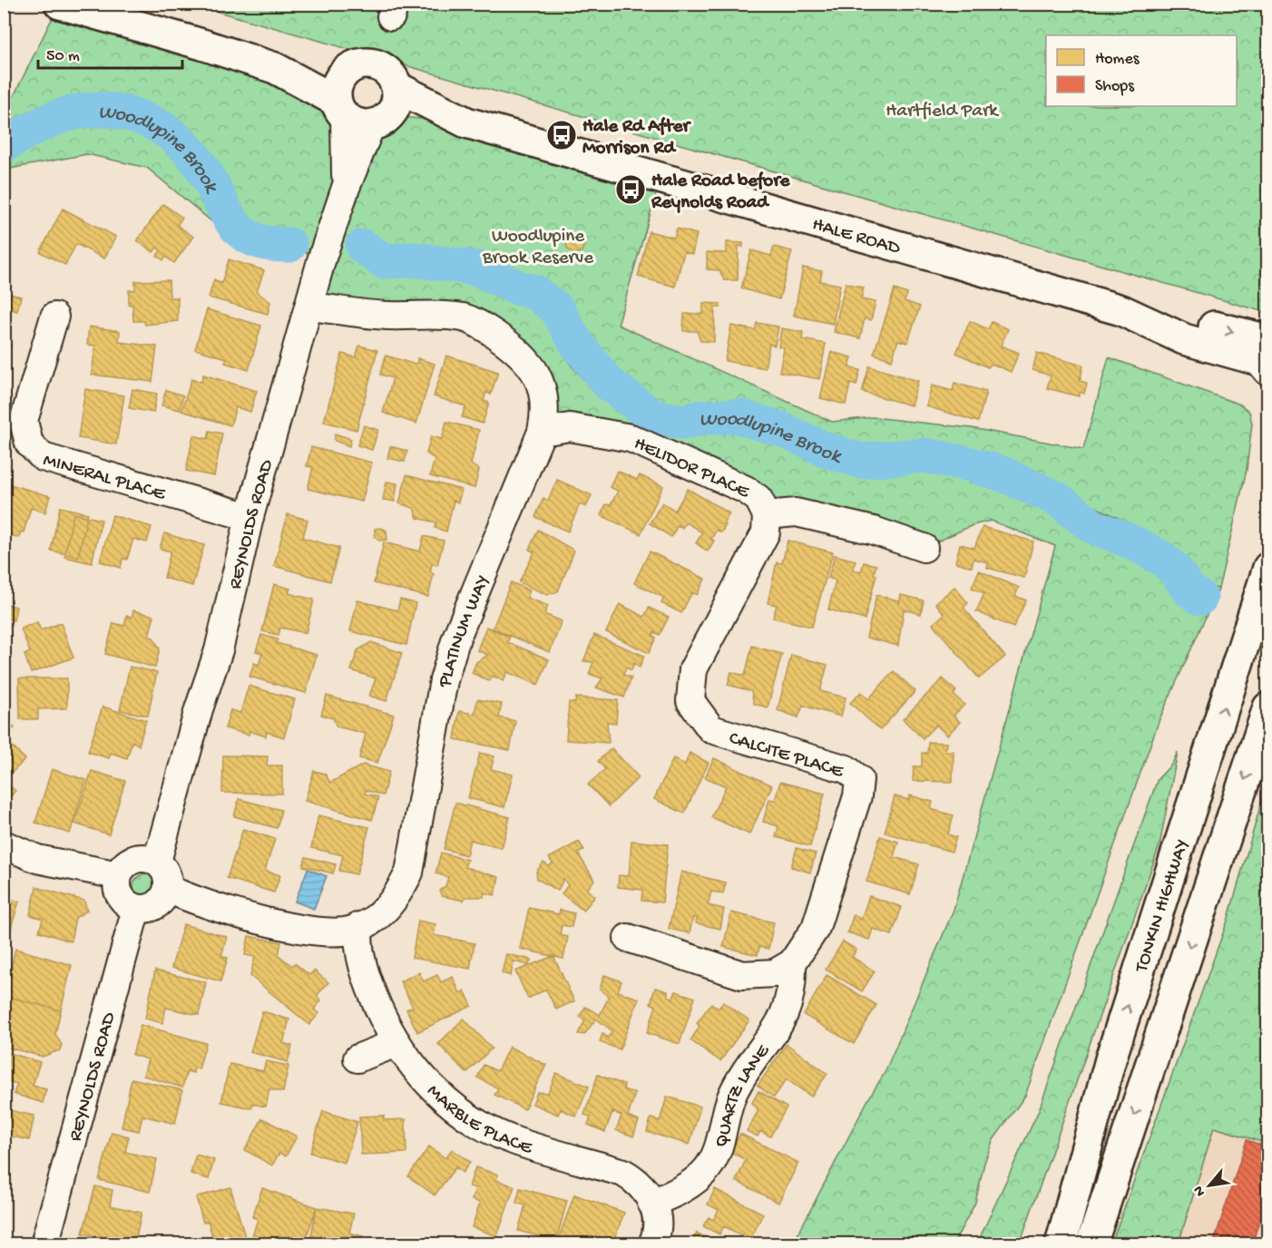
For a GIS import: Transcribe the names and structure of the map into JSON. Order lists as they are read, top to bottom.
{
  "streets": {
    "main road": ["HALE ROAD", "TONKIN HIGHWAY"],
    "street": [
      "HELIDOR PLACE",
      "MINERAL PLACE",
      "REYNOLDS ROAD",
      "PLATINUM WAY",
      "CALCITE PLACE",
      "QUARTZ LANE",
      "MARBLE PLACE"
    ]
  },
  "crossings": [
    ["HALE ROAD", "REYNOLDS ROAD"],
    ["HELIDOR PLACE", "PLATINUM WAY"],
    ["HELIDOR PLACE", "CALCITE PLACE"],
    ["MINERAL PLACE", "REYNOLDS ROAD"],
    ["REYNOLDS ROAD", "PLATINUM WAY"],
    ["PLATINUM WAY", "MARBLE PLACE"],
    ["CALCITE PLACE", "QUARTZ LANE"],
    ["QUARTZ LANE", "MARBLE PLACE"]
  ],
  "water": ["Woodlupine Brook"],
  "parks": ["Hartfield Park", "Woodlupine Brook Reserve"],
  "places": {
    "bus stop": ["Hale Rd After Morrison Rd", "Hale Road before Reynolds Road"]
  },
  "legend": ["Homes", "Shops"],
  "scale_bar": "50 m",
  "north": "bottom left"
}
